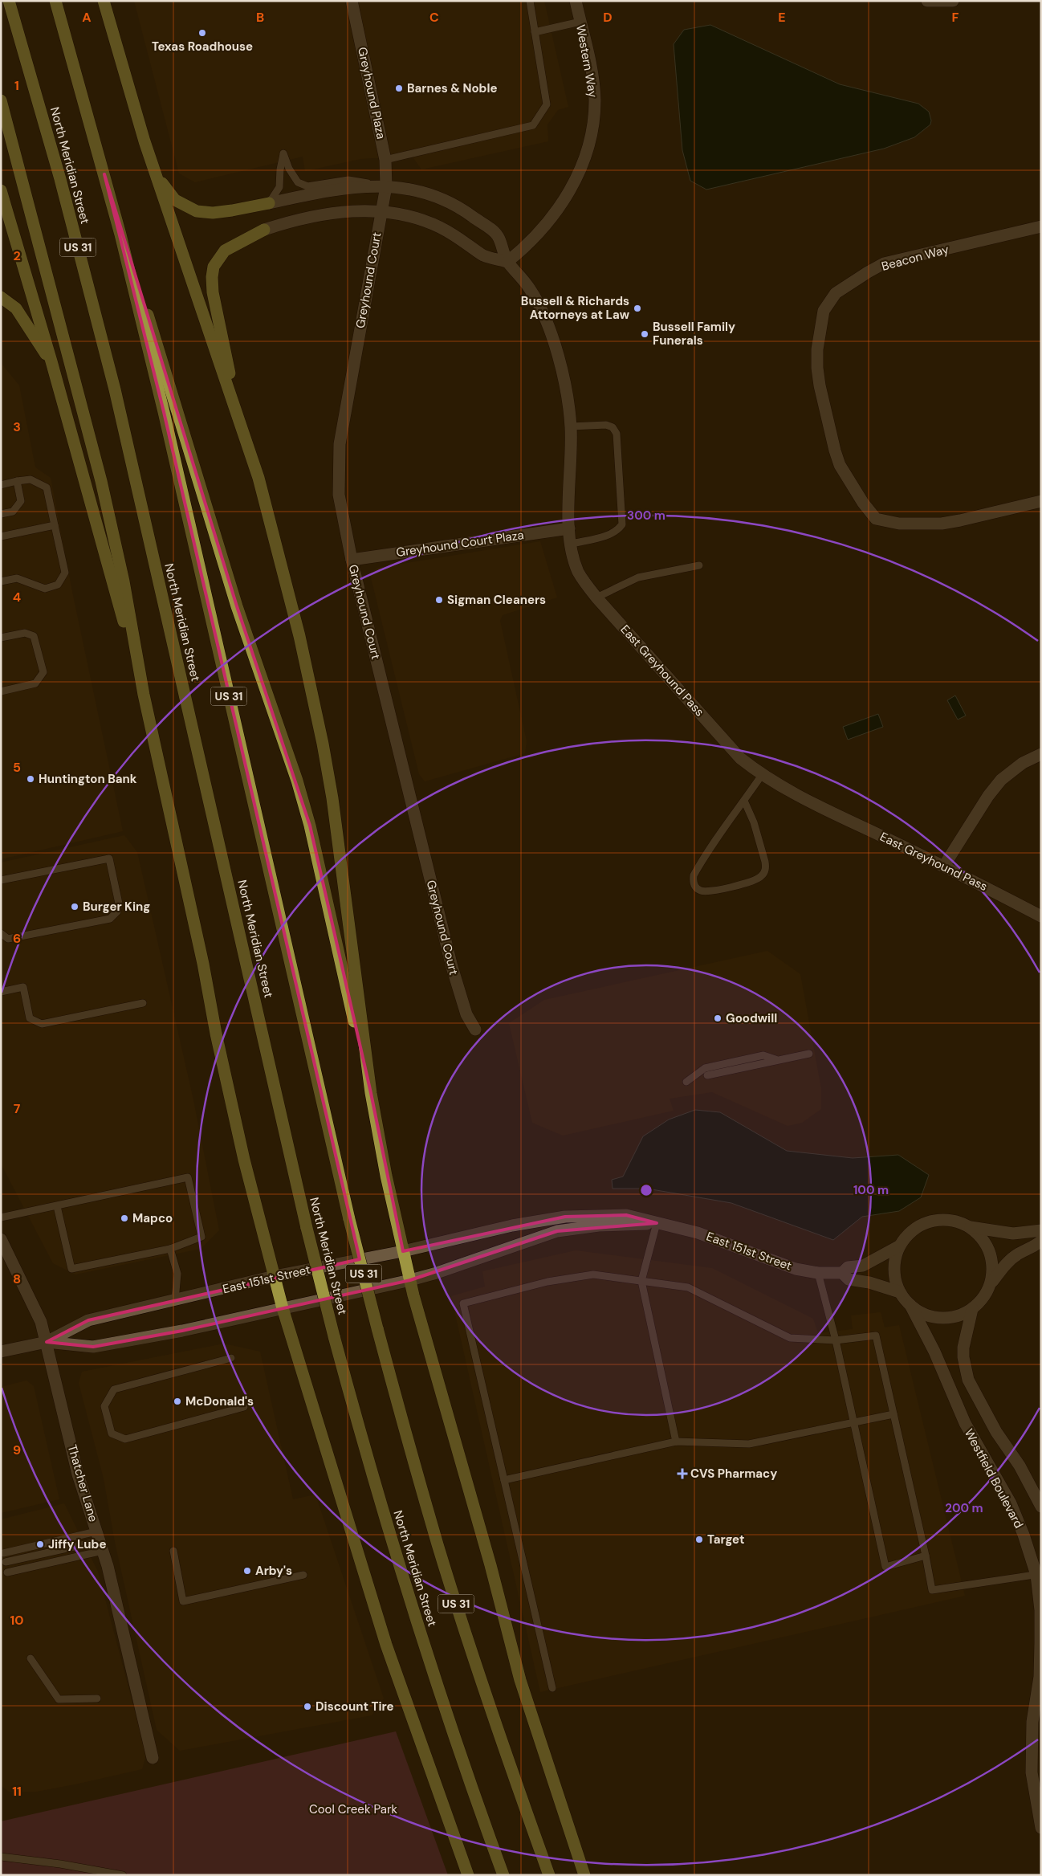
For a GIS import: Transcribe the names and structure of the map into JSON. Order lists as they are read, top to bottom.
{
  "streets": {
    "highway": ["North Meridian Street", "US 31"],
    "street": [
      "Western Way",
      "Greyhound Plaza",
      "Beacon Way",
      "Greyhound Court",
      "Greyhound Court Plaza",
      "East Greyhound Pass",
      "East 151st Street",
      "Westfield Boulevard",
      "Thatcher Lane"
    ]
  },
  "crossings": [
    ["Western Way", "East Greyhound Pass"],
    ["Greyhound Plaza", "Greyhound Court"],
    ["Greyhound Plaza", "East Greyhound Pass"],
    ["Greyhound Court", "Greyhound Court Plaza"],
    ["Greyhound Court", "East Greyhound Pass"],
    ["Greyhound Court Plaza", "East Greyhound Pass"],
    ["East 151st Street", "Westfield Boulevard"],
    ["East 151st Street", "Thatcher Lane"]
  ],
  "parks": ["Cool Creek Park"],
  "places": {
    "other": [
      "Texas Roadhouse",
      "Barnes & Noble",
      "Bussell & Richards Attorneys at Law",
      "Bussell Family Funerals",
      "Sigman Cleaners",
      "Huntington Bank",
      "Burger King",
      "Goodwill",
      "Mapco",
      "McDonald's",
      "Target",
      "Jiffy Lube",
      "Arby's",
      "Discount Tire"
    ],
    "health": ["CVS Pharmacy"]
  },
  "grid": {
    "columns": [
      "A",
      "B",
      "C",
      "D",
      "E",
      "F"
    ],
    "rows": [
      "1",
      "2",
      "3",
      "4",
      "5",
      "6",
      "7",
      "8",
      "9",
      "10",
      "11"
    ]
  },
  "rings": ["300 m", "100 m", "200 m"]
}
